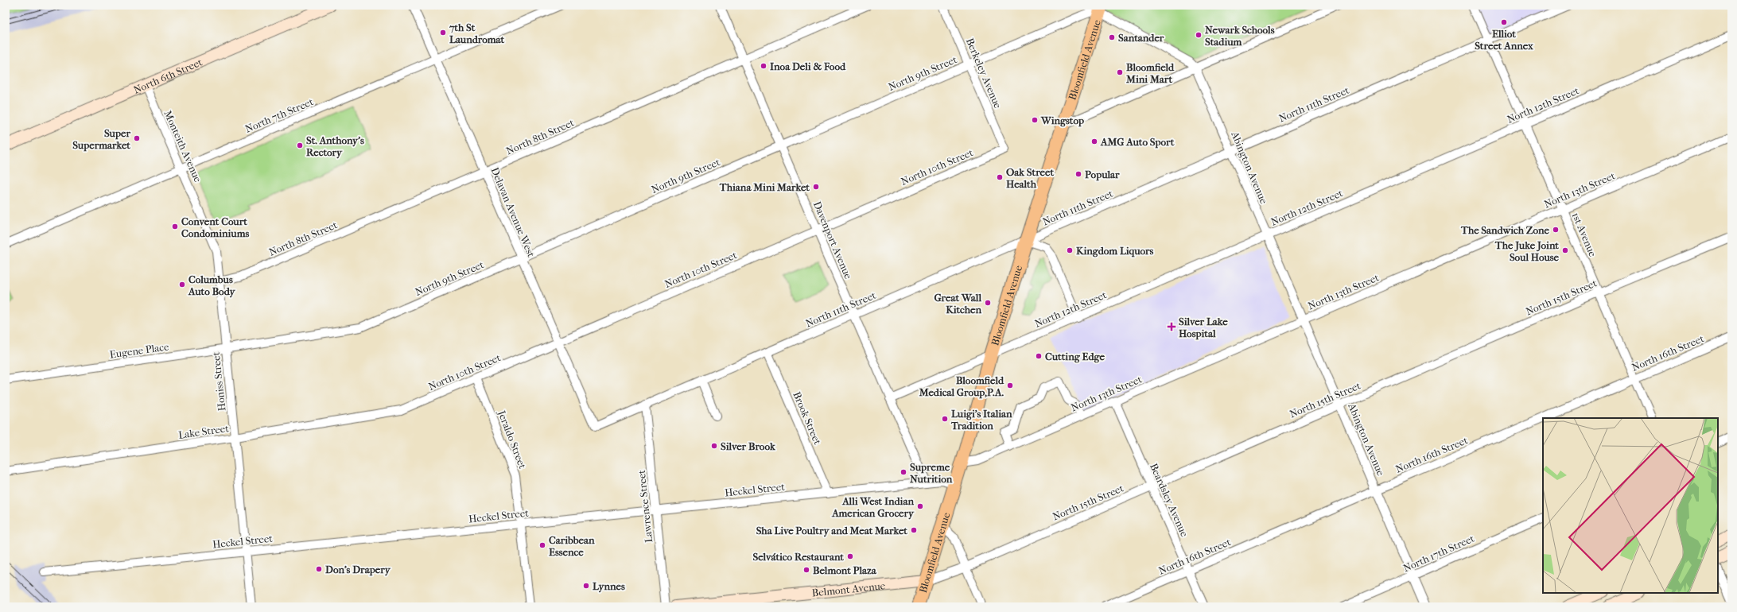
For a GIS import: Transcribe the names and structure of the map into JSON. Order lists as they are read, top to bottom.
{
  "streets": {
    "main road": ["Bloomfield Avenue"],
    "street": [
      "North 9th Street",
      "Berkeley Avenue",
      "North 6th Street",
      "North 11th Street",
      "North 12th Street",
      "North 7th Street",
      "North 8th Street",
      "Monteith Avenue",
      "North 10th Street",
      "Abington Avenue",
      "North 13th Street",
      "Delavan Avenue West",
      "1st Avenue",
      "Davenport Avenue",
      "North 15th Street",
      "Eugene Place",
      "North 16th Street",
      "Honiss Street",
      "Brook Street",
      "Lake Street",
      "Jeraldo Street",
      "Heckel Street",
      "Beardsley Avenue",
      "Lawrence Street",
      "North 17th Street",
      "Belmont Avenue"
    ]
  },
  "crossings": [
    ["Bloomfield Avenue", "North 9th Street"],
    ["Bloomfield Avenue", "North 11th Street"],
    ["Bloomfield Avenue", "North 12th Street"],
    ["Bloomfield Avenue", "Abington Avenue"],
    ["Bloomfield Avenue", "North 13th Street"],
    ["Bloomfield Avenue", "North 15th Street"],
    ["Bloomfield Avenue", "Heckel Street"],
    ["Bloomfield Avenue", "Belmont Avenue"],
    ["North 9th Street", "Berkeley Avenue"],
    ["North 9th Street", "Abington Avenue"],
    ["North 9th Street", "Delavan Avenue West"],
    ["North 9th Street", "Davenport Avenue"],
    ["North 9th Street", "Eugene Place"],
    ["Berkeley Avenue", "North 10th Street"],
    ["North 6th Street", "Monteith Avenue"],
    ["North 11th Street", "Abington Avenue"],
    ["North 11th Street", "Delavan Avenue West"],
    ["North 11th Street", "1st Avenue"],
    ["North 11th Street", "Davenport Avenue"],
    ["North 11th Street", "Brook Street"],
    ["North 11th Street", "Lawrence Street"],
    ["North 12th Street", "Abington Avenue"],
    ["North 12th Street", "1st Avenue"],
    ["North 12th Street", "Davenport Avenue"],
    ["North 7th Street", "Monteith Avenue"],
    ["North 7th Street", "Delavan Avenue West"],
    ["North 8th Street", "Delavan Avenue West"],
    ["North 8th Street", "Davenport Avenue"],
    ["North 8th Street", "Honiss Street"],
    ["Monteith Avenue", "Honiss Street"],
    ["North 10th Street", "Delavan Avenue West"],
    ["North 10th Street", "Davenport Avenue"],
    ["North 10th Street", "Lake Street"],
    ["North 10th Street", "Jeraldo Street"],
    ["Abington Avenue", "North 13th Street"],
    ["Abington Avenue", "North 15th Street"],
    ["Abington Avenue", "North 16th Street"],
    ["Abington Avenue", "North 17th Street"],
    ["North 13th Street", "1st Avenue"],
    ["North 13th Street", "Beardsley Avenue"],
    ["1st Avenue", "North 15th Street"],
    ["1st Avenue", "North 16th Street"],
    ["Davenport Avenue", "Heckel Street"],
    ["North 15th Street", "Beardsley Avenue"],
    ["North 15th Street", "Belmont Avenue"],
    ["Eugene Place", "Honiss Street"],
    ["North 16th Street", "Beardsley Avenue"],
    ["Honiss Street", "Lake Street"],
    ["Honiss Street", "Heckel Street"],
    ["Brook Street", "Heckel Street"],
    ["Jeraldo Street", "Heckel Street"],
    ["Heckel Street", "Lawrence Street"]
  ],
  "places": {
    "other": [
      "Elliot Street Annex",
      "7th St Laundromat",
      "Newark Schools Stadium",
      "Santander",
      "Inoa Deli & Food",
      "Bloomfield Mini Mart",
      "Wingstop",
      "Super Supermarket",
      "AMG Auto Sport",
      "St. Anthony's Rectory",
      "Popular",
      "Oak Street Health",
      "Thiana Mini Market",
      "Convent Court Condominiums",
      "The Sandwich Zone",
      "Kingdom Liquors",
      "The Juke Joint Soul House",
      "Columbus Auto Body",
      "Great Wall Kitchen",
      "Cutting Edge",
      "Bloomfield Medical Group,P.A.",
      "Luigi's Italian Tradition",
      "Silver Brook",
      "Supreme Nutrition",
      "Alli West Indian American Grocery",
      "Sha Live Poultry and Meat Market",
      "Caribbean Essence",
      "Selvático Restaurant",
      "Don's Drapery",
      "Belmont Plaza",
      "Lynnes"
    ],
    "health": ["Silver Lake Hospital"]
  }
}
